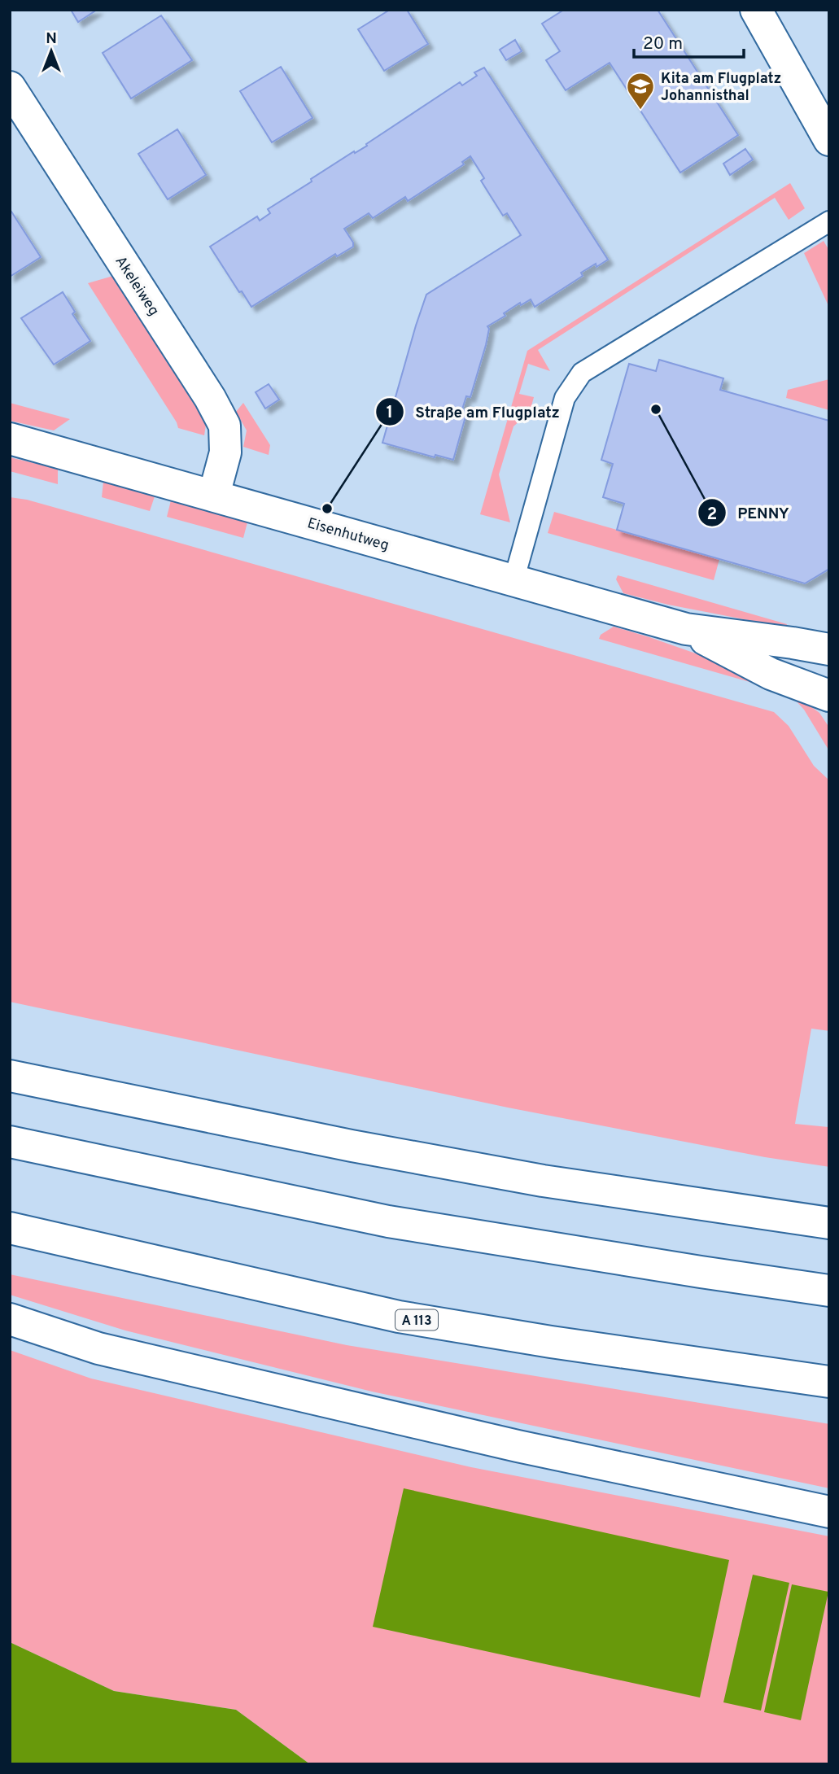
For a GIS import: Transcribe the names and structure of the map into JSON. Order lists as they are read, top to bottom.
{
  "streets": {
    "main road": ["Akeleiweg", "Eisenhutweg", "A 113"]
  },
  "crossings": [
    ["Akeleiweg", "Eisenhutweg"]
  ],
  "places": {
    "school or university": ["Kita am Flugplatz Johannisthal"],
    "other": ["PENNY", "Straße am Flugplatz"]
  },
  "scale_bar": "20 m",
  "north": "top"
}
